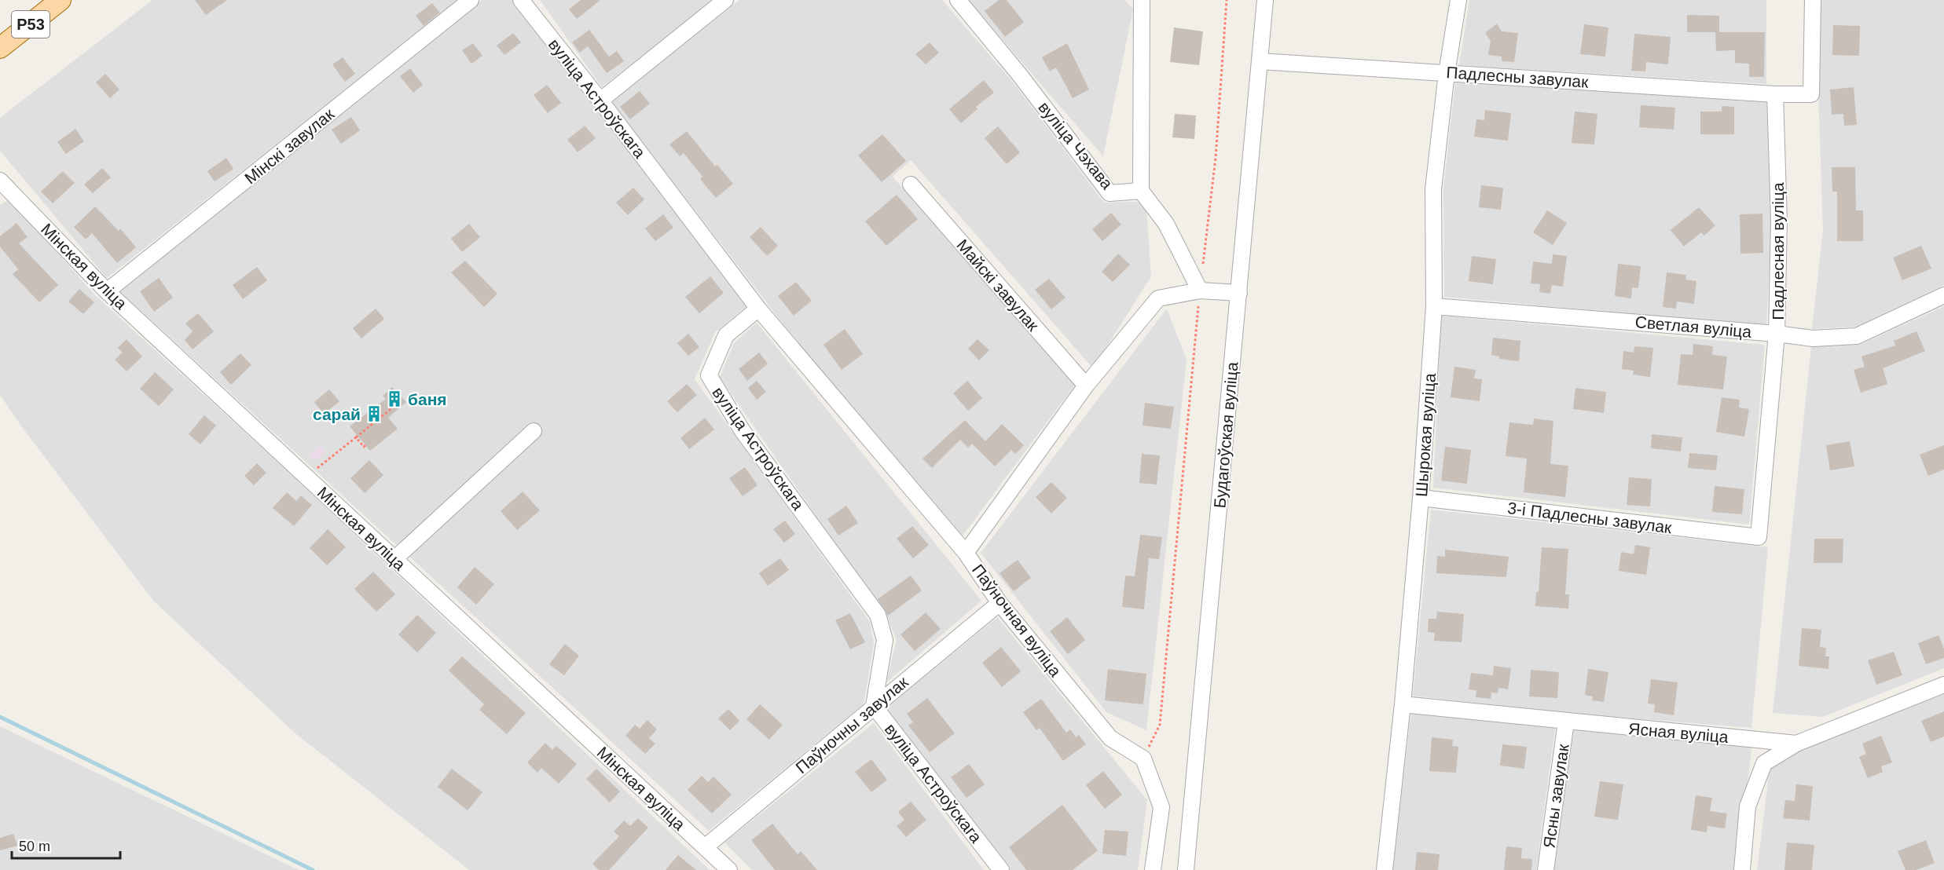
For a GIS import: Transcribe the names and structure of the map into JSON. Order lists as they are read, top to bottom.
{
  "streets": {
    "main road": ["Р53"],
    "street": [
      "Падлесны завулак",
      "вуліца Астроўскага",
      "вуліца Чэхава",
      "Мінскі завулак",
      "Падлесная вуліца",
      "Мінская вуліца",
      "Майскі завулак",
      "Светлая вуліца",
      "Будагоўская вуліца",
      "Шырокая вуліца",
      "3-і Падлесны завулак",
      "Паўночная вуліца",
      "Паўночны завулак",
      "Ясная вуліца",
      "Ясны завулак"
    ]
  },
  "crossings": [
    ["Падлесны завулак", "Падлесная вуліца"],
    ["Падлесны завулак", "Будагоўская вуліца"],
    ["Падлесны завулак", "Шырокая вуліца"],
    ["вуліца Астроўскага", "Паўночны завулак"],
    ["Мінскі завулак", "Мінская вуліца"],
    ["Падлесная вуліца", "Светлая вуліца"],
    ["Падлесная вуліца", "3-і Падлесны завулак"],
    ["Мінская вуліца", "Паўночны завулак"],
    ["Майскі завулак", "Паўночная вуліца"],
    ["Светлая вуліца", "Шырокая вуліца"],
    ["Шырокая вуліца", "3-і Падлесны завулак"],
    ["Шырокая вуліца", "Ясная вуліца"],
    ["Паўночная вуліца", "Паўночны завулак"],
    ["Ясная вуліца", "Ясны завулак"]
  ],
  "places": {
    "building": ["баня", "сарай"]
  },
  "scale_bar": "50 m"
}
